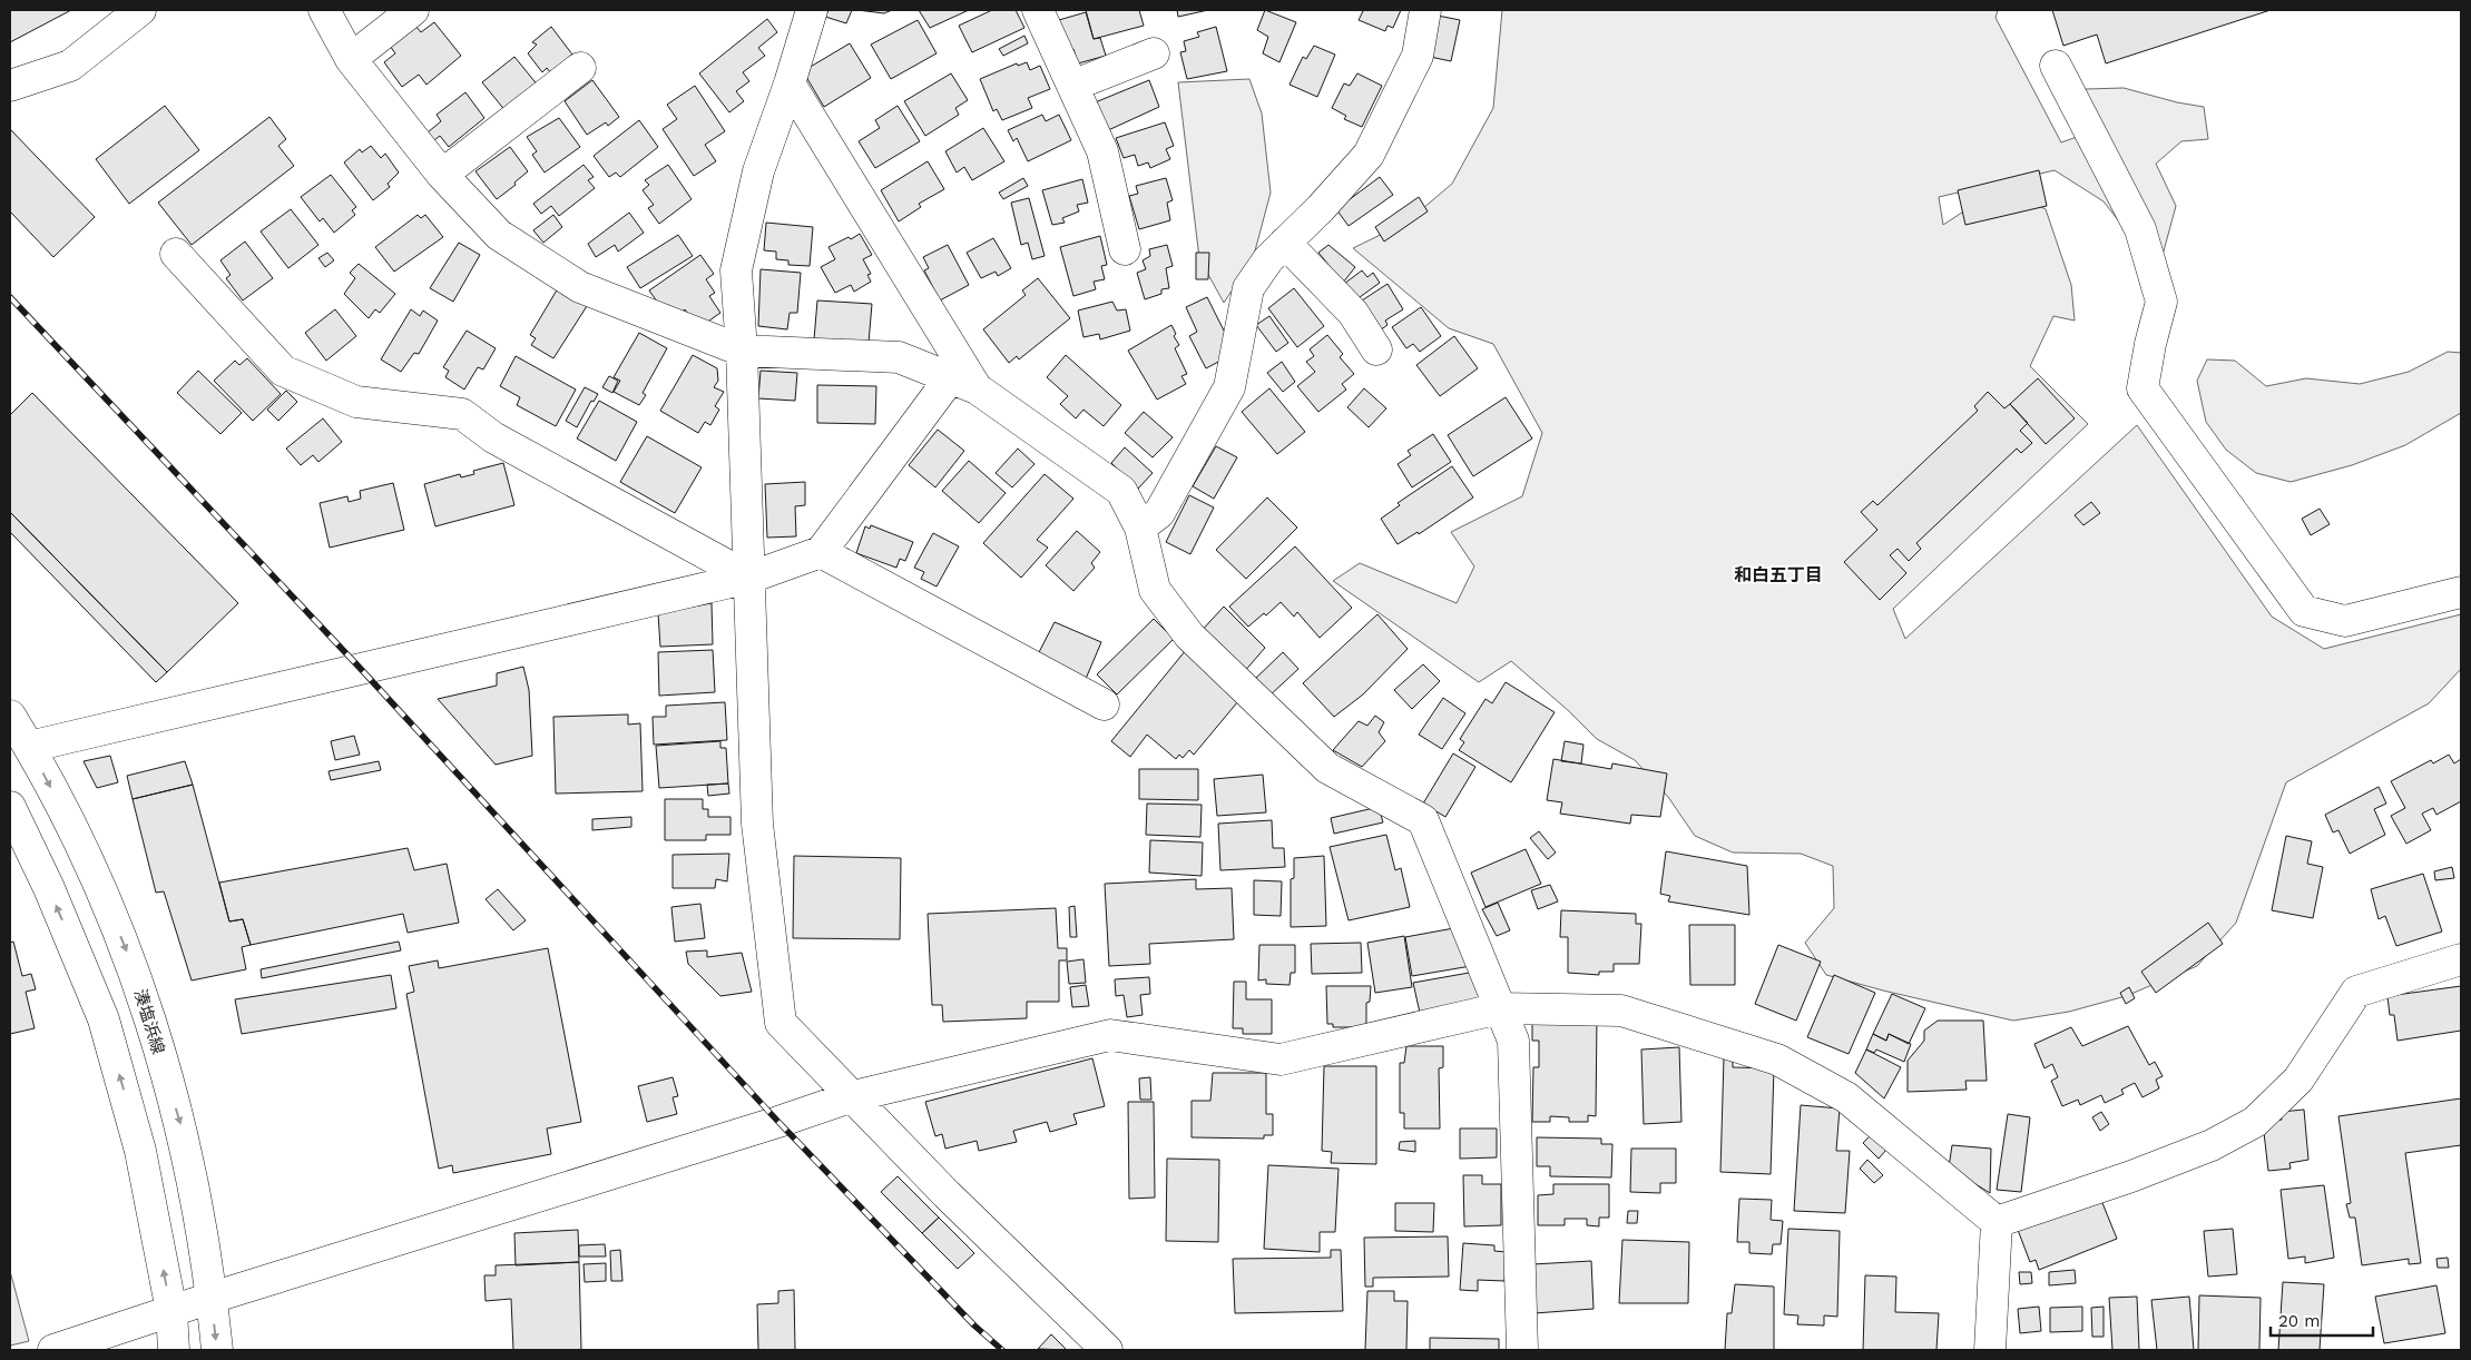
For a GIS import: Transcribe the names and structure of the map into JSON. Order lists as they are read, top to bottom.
{
  "streets": {
    "street": ["湊塩浜線"]
  },
  "districts": ["和白五丁目"],
  "scale_bar": "20 m"
}
